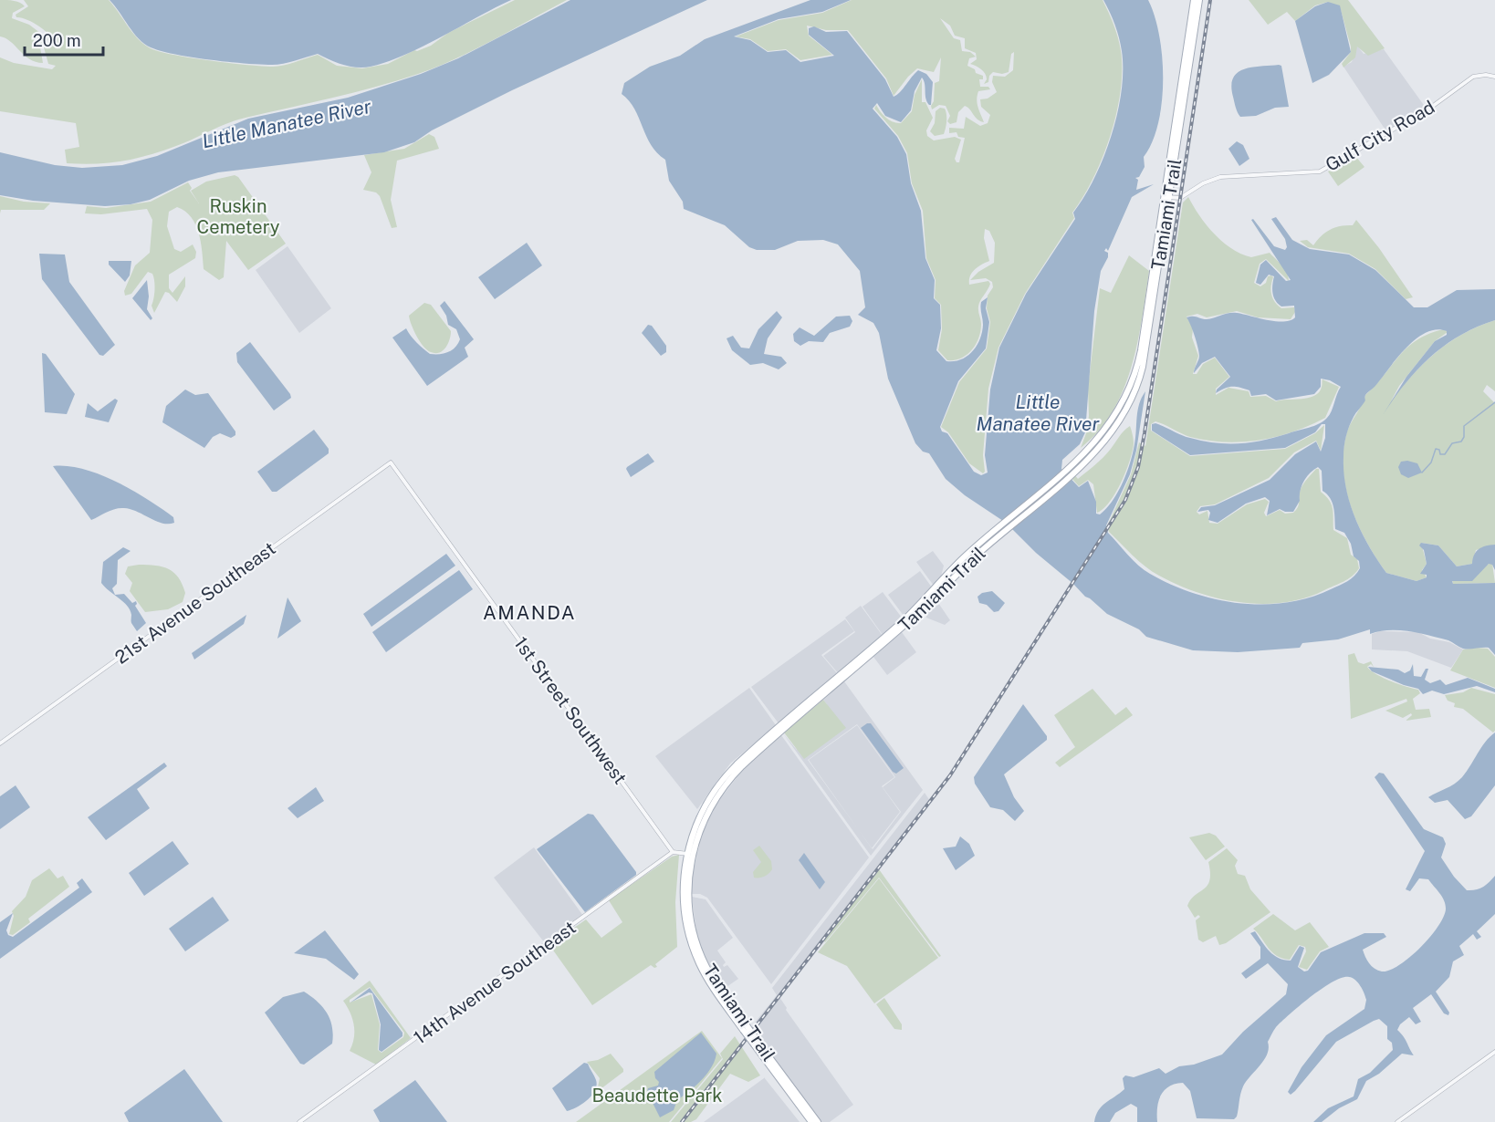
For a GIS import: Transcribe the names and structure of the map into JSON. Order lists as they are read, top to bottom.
{
  "streets": {
    "main road": ["Tamiami Trail"],
    "street": [
      "Gulf City Road",
      "21st Avenue Southeast",
      "1st Street Southwest",
      "14th Avenue Southeast"
    ]
  },
  "crossings": [
    ["Gulf City Road", "Tamiami Trail"],
    ["21st Avenue Southeast", "1st Street Southwest"],
    ["1st Street Southwest", "14th Avenue Southeast"]
  ],
  "districts": ["AMANDA"],
  "water": ["Little Manatee River"],
  "parks": ["Ruskin Cemetery", "Beaudette Park"],
  "scale_bar": "200 m"
}
